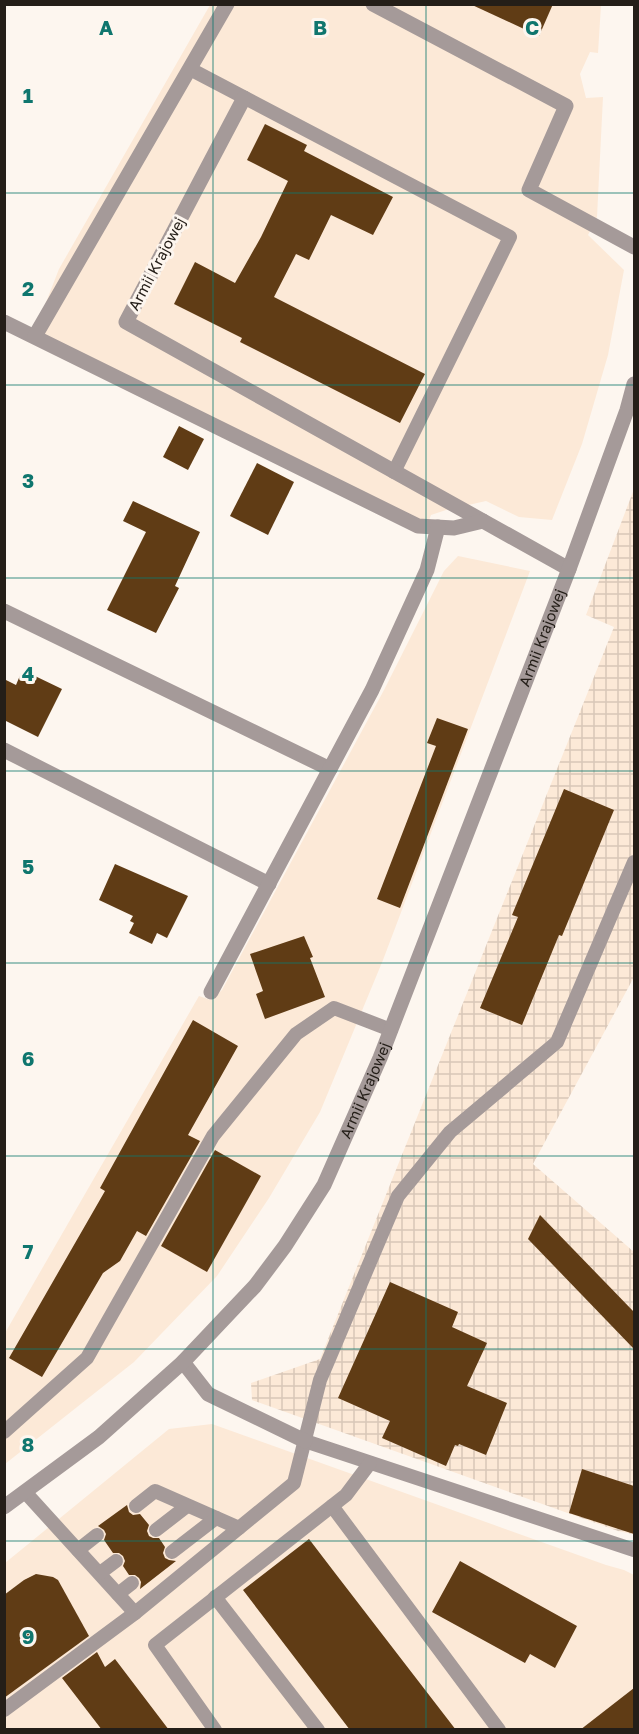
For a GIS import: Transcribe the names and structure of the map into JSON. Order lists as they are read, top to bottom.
{
  "streets": {
    "street": ["Armii Krajowej"]
  },
  "grid": {
    "columns": ["A", "B", "C"],
    "rows": [
      "1",
      "2",
      "3",
      "4",
      "5",
      "6",
      "7",
      "8",
      "9"
    ]
  }
}
